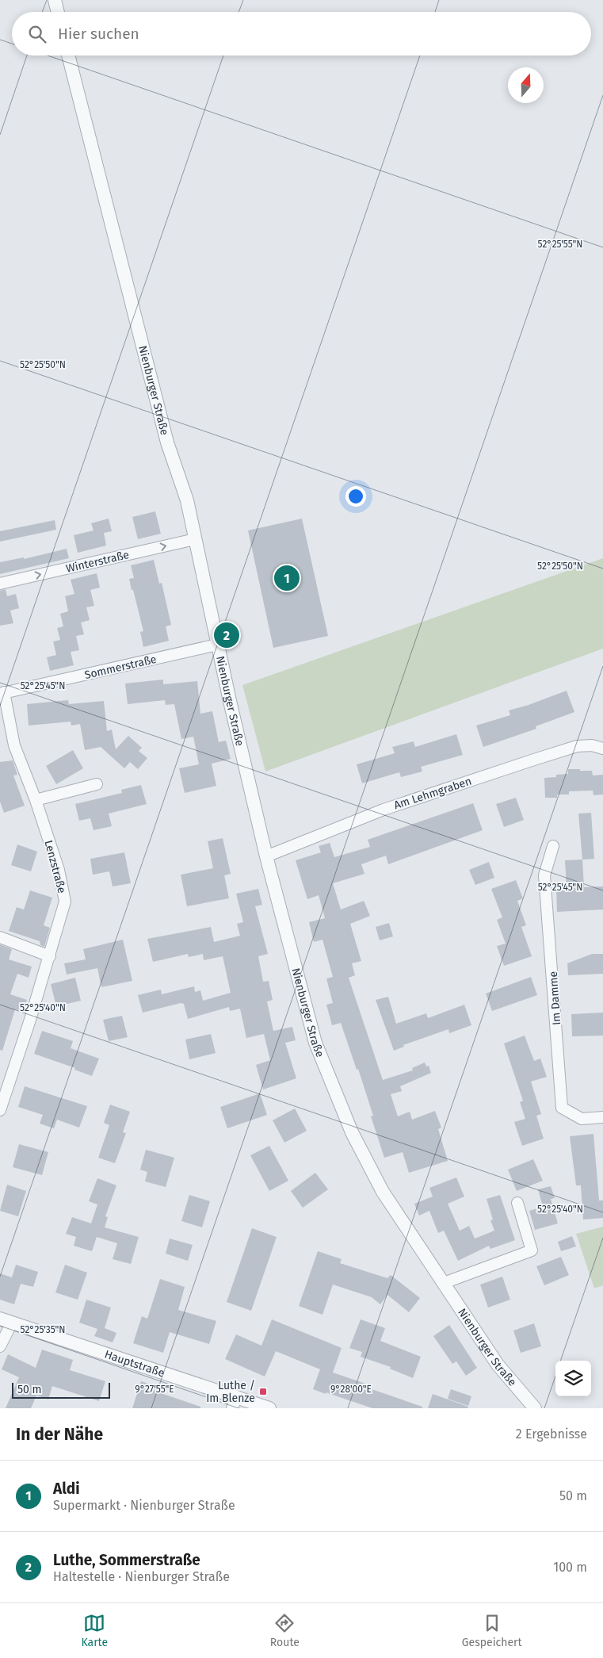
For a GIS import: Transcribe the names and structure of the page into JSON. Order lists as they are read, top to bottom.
{
  "streets": {
    "street": [
      "Nienburger Straße",
      "Winterstraße",
      "Sommerstraße",
      "Am Lehmgraben",
      "Lenzstraße",
      "Im Damme",
      "Hauptstraße"
    ]
  },
  "crossings": [
    ["Nienburger Straße", "Winterstraße"],
    ["Nienburger Straße", "Sommerstraße"],
    ["Nienburger Straße", "Am Lehmgraben"],
    ["Sommerstraße", "Lenzstraße"]
  ],
  "one_way": ["Winterstraße"],
  "places": {
    "transit": ["Luthe / Im Blenze"]
  },
  "scale_bar": "50 m",
  "north": "top",
  "page": {
    "search": "Hier suchen",
    "pins": ["1", "2"],
    "scale": "50 m",
    "heading": ["In der Nähe", "2 Ergebnisse"],
    "list": [
      {
        "mark": "1",
        "name": "Aldi",
        "note": "Supermarkt · Nienburger Straße",
        "value": "50 m"
      },
      {
        "mark": "2",
        "name": "Luthe, Sommerstraße",
        "note": "Haltestelle · Nienburger Straße",
        "value": "100 m"
      }
    ],
    "nav": ["Karte", "Route", "Gespeichert"]
  },
  "coordinates": [
    "52°25'55\"N",
    "52°25'50\"N",
    "52°25'45\"N",
    "52°25'40\"N",
    "52°25'35\"N",
    "9°27'55\"E",
    "9°28'00\"E"
  ]
}
